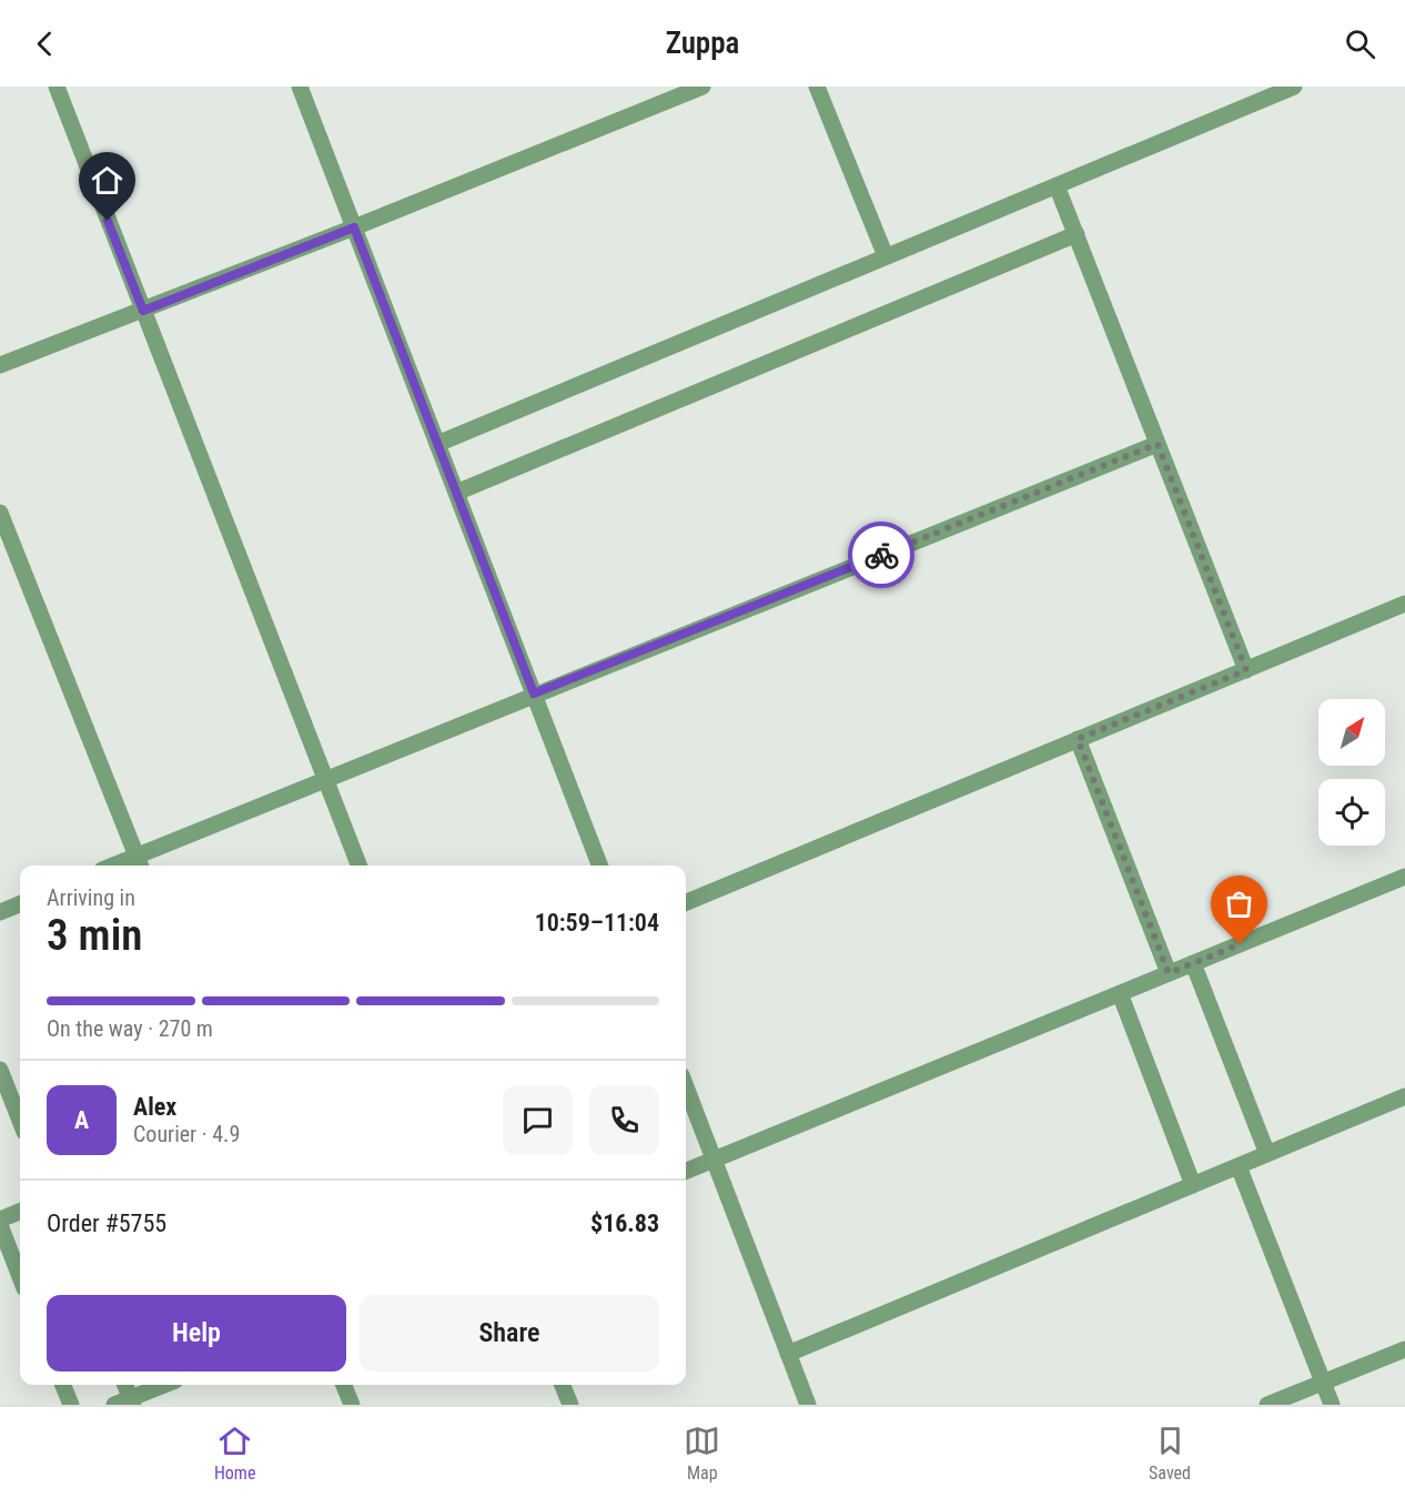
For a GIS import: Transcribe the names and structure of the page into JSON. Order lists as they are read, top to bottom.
{
  "north": "top right",
  "page": {
    "header": "Zuppa",
    "heading": ["3 min", "Arriving in", "10:59–11:04"],
    "panel": [
      "Alex",
      "Courier · 4.9",
      "Order #5755",
      "$16.83"
    ],
    "bar": "On the way · 270 m",
    "round": "A",
    "buttons": ["Help", "Share"],
    "tabs": ["Home", "Map", "Saved"]
  }
}
